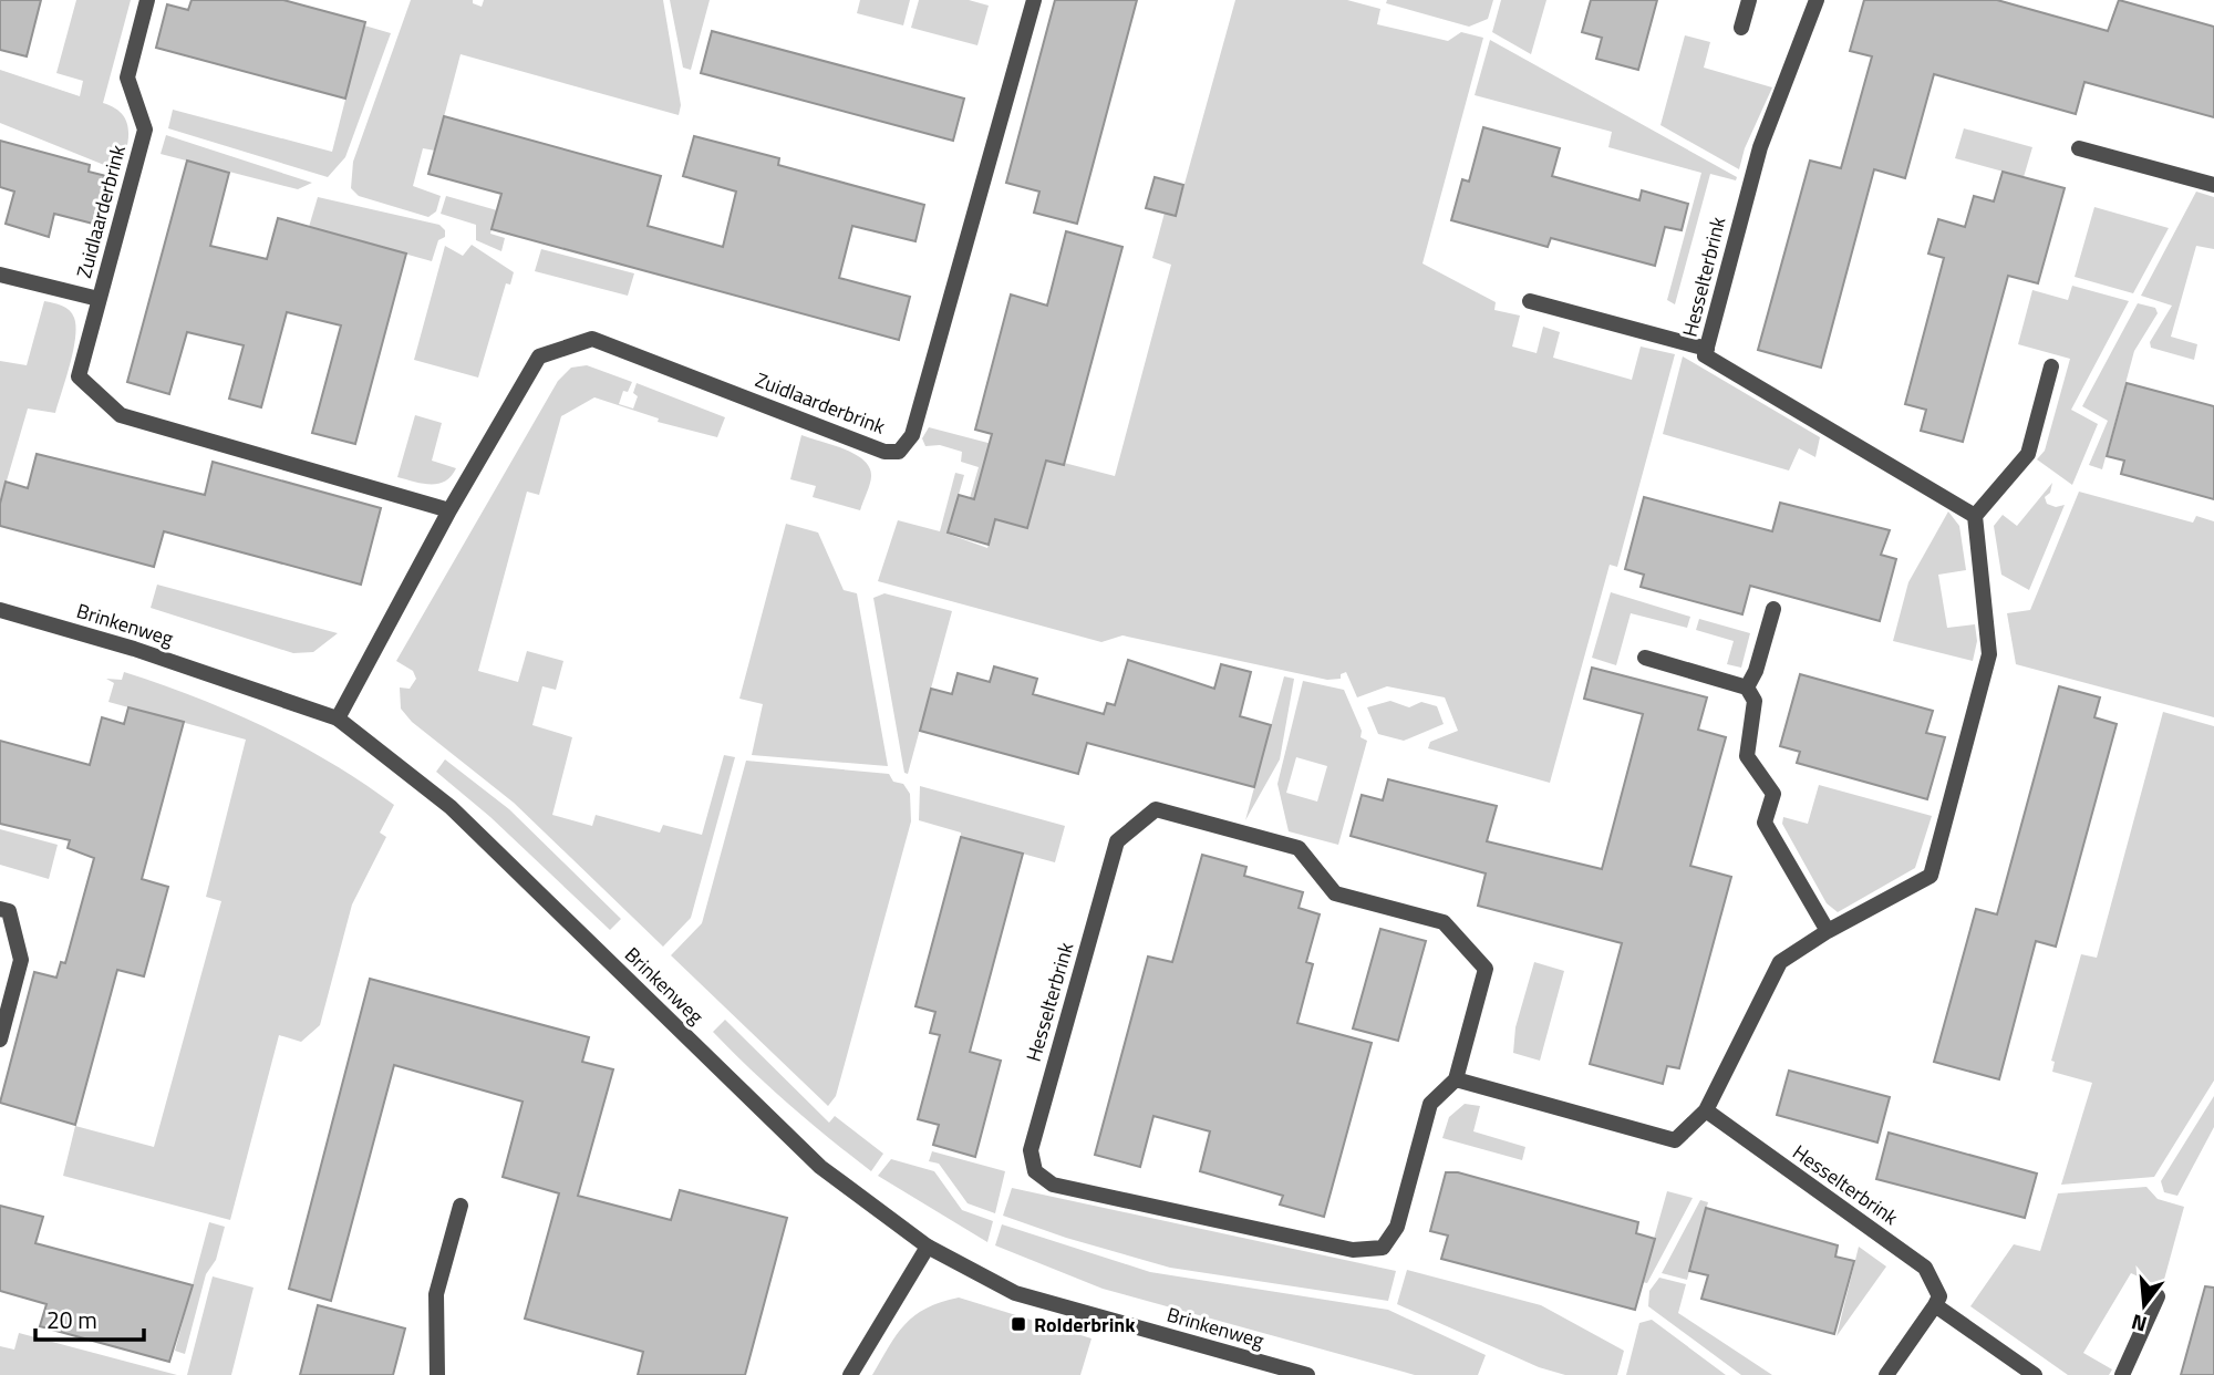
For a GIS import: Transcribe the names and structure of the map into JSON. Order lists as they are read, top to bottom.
{
  "streets": {
    "street": ["Zuidlaarderbrink", "Hesselterbrink", "Brinkenweg"]
  },
  "crossings": [
    ["Zuidlaarderbrink", "Brinkenweg"]
  ],
  "places": {
    "transit": ["Rolderbrink"]
  },
  "scale_bar": "20 m",
  "north": "bottom"
}
